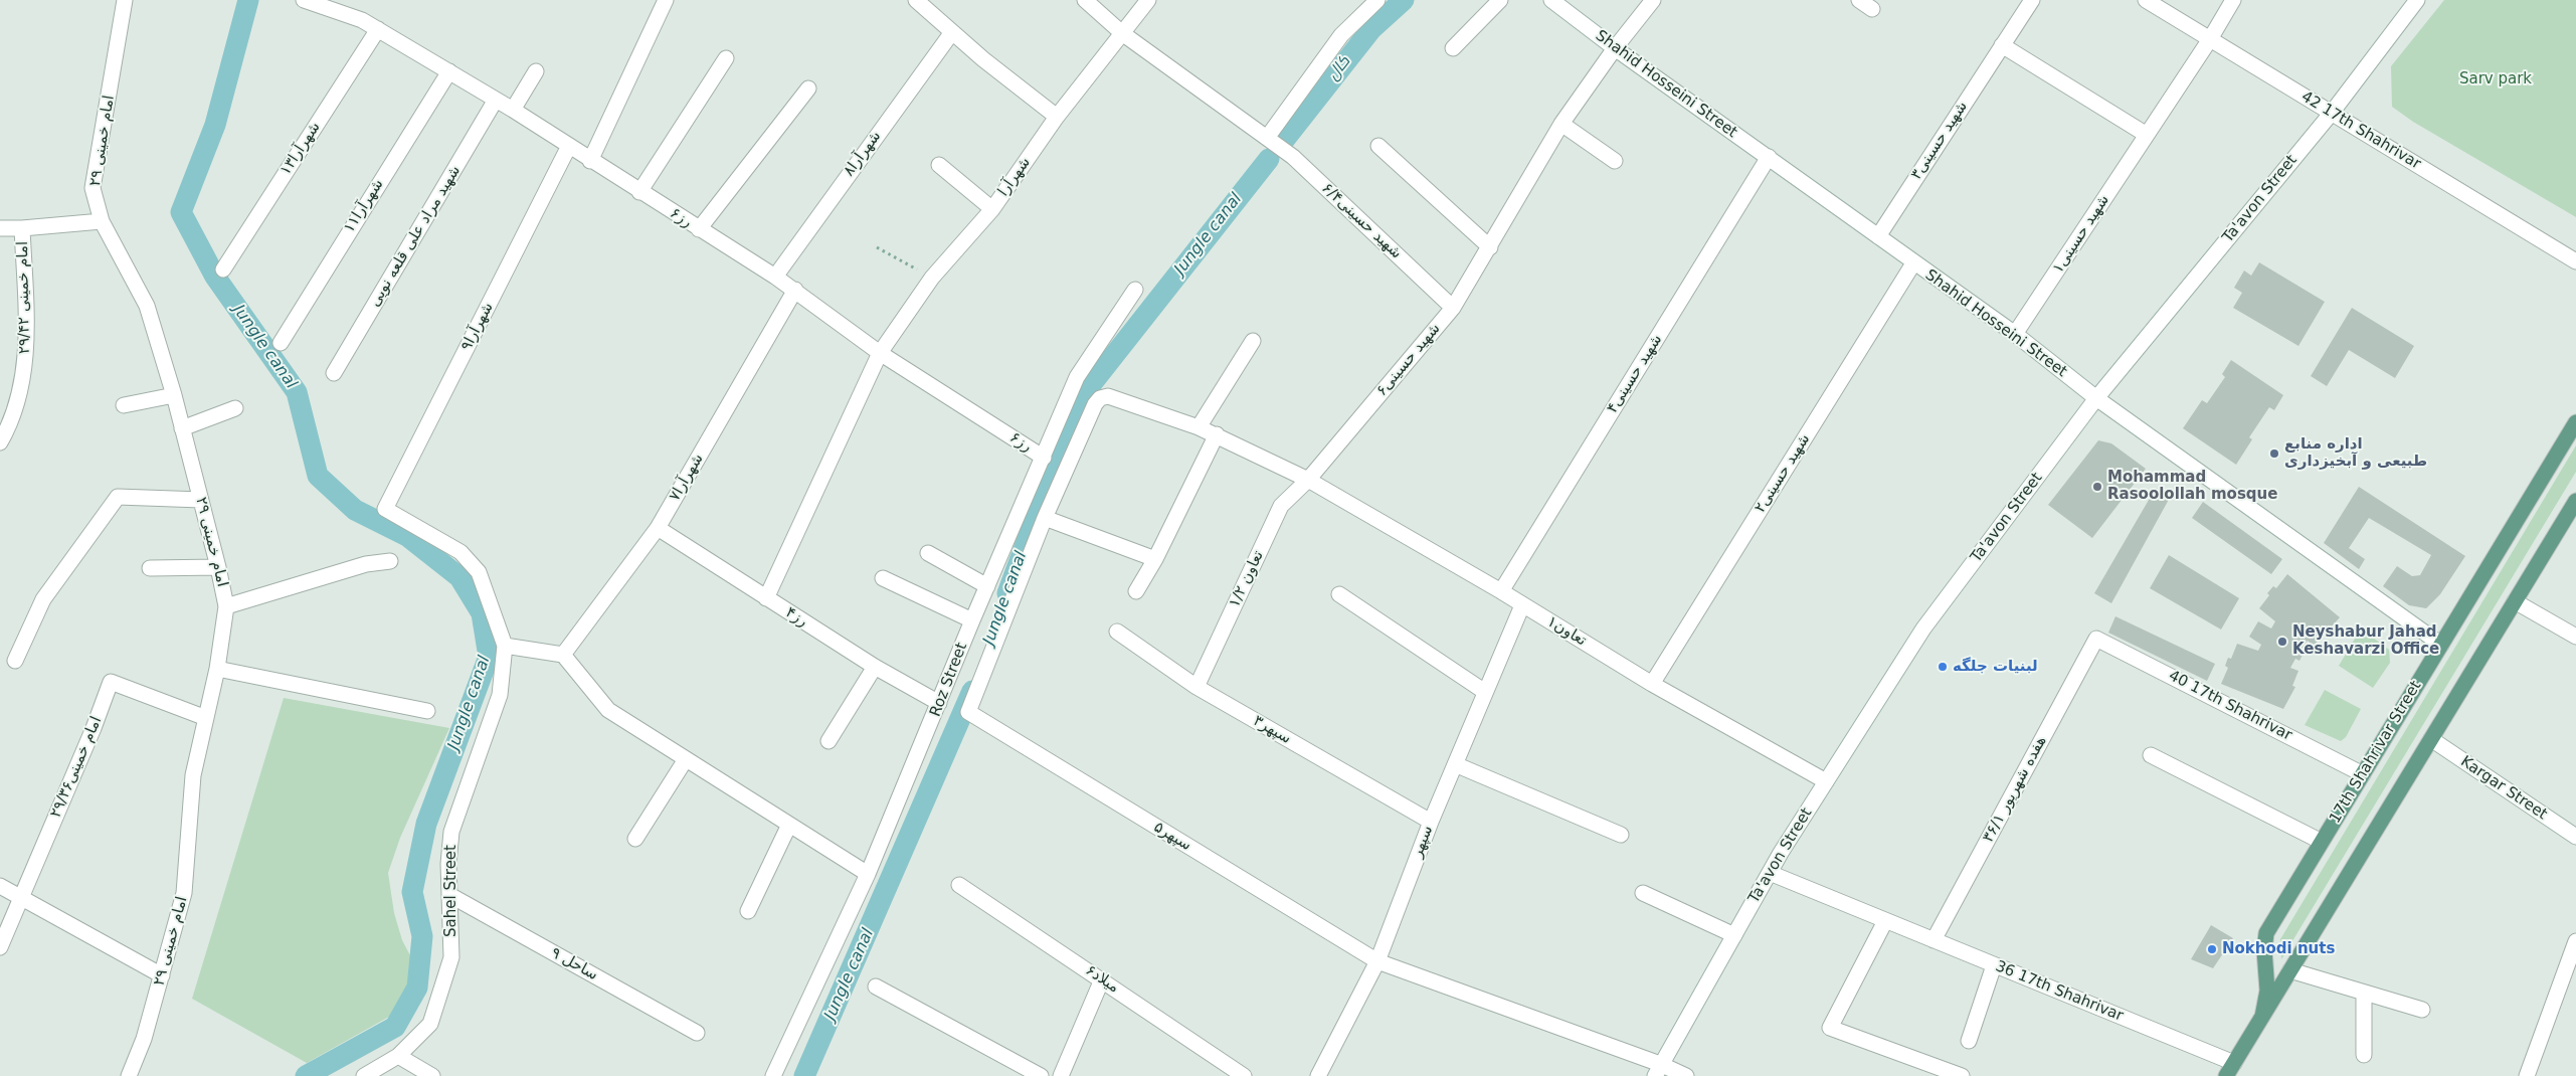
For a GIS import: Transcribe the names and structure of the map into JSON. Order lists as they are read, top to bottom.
{
  "streets": {
    "main road": ["17th Shahrivar Street"],
    "street": [
      "Shahid Hosseini Street",
      "42 17th Shahrivar",
      "امام خمینی ۲۹",
      "شهید حسینی۳",
      "شهرآرا۱۳",
      "شهرآرا۸",
      "شهرآرا",
      "Ta'avon Street",
      "شهرآرا۱۱",
      "رز۶",
      "شهید حسینی۶/۴",
      "شهید حسینی۱",
      "شهید مراد علی قلعه نویی",
      "امام خمینی ۲۹/۴۲",
      "شهرآرا۹",
      "شهید حسینی۶",
      "شهید حسینی۴",
      "شهید حسینی۲",
      "شهرآرا۷",
      "تعاون ۱/۲",
      "رز۴",
      "تعاون۱",
      "Roz Street",
      "40 17th Shahrivar",
      "سپهر۳",
      "امام خمینی۲۹/۳۶",
      "Kargar Street",
      "هفده شهریور ۳۶/۱",
      "سپهر۵",
      "سپهر",
      "Sahel Street",
      "ساحل ۹",
      "میلاد۶",
      "36 17th Shahrivar"
    ]
  },
  "crossings": [
    ["Shahid Hosseini Street", "شهید حسینی۳"],
    ["Shahid Hosseini Street", "Ta'avon Street"],
    ["Shahid Hosseini Street", "شهید حسینی۱"],
    ["Shahid Hosseini Street", "شهید حسینی۶"],
    ["Shahid Hosseini Street", "شهید حسینی۴"],
    ["Shahid Hosseini Street", "شهید حسینی۲"],
    ["Shahid Hosseini Street", "17th Shahrivar Street"],
    ["42 17th Shahrivar", "Ta'avon Street"],
    ["42 17th Shahrivar", "شهید حسینی۱"],
    ["امام خمینی ۲۹", "امام خمینی ۲۹/۴۲"],
    ["امام خمینی ۲۹", "امام خمینی۲۹/۳۶"],
    ["شهرآرا۱۳", "رز۶"],
    ["شهرآرا۸", "رز۶"],
    ["شهرآرا", "رز۶"],
    ["شهرآرا", "شهید حسینی۶/۴"],
    ["شهرآرا", "رز۴"],
    ["Ta'avon Street", "تعاون۱"],
    ["Ta'avon Street", "سپهر۵"],
    ["Ta'avon Street", "36 17th Shahrivar"],
    ["شهرآرا۱۱", "رز۶"],
    ["رز۶", "شهید مراد علی قلعه نویی"],
    ["رز۶", "شهرآرا۹"],
    ["رز۶", "شهرآرا۷"],
    ["رز۶", "Roz Street"],
    ["شهید حسینی۶/۴", "شهید حسینی۶"],
    ["شهرآرا۹", "Sahel Street"],
    ["شهید حسینی۶", "تعاون ۱/۲"],
    ["شهید حسینی۶", "تعاون۱"],
    ["شهید حسینی۴", "تعاون۱"],
    ["شهید حسینی۲", "تعاون۱"],
    ["شهرآرا۷", "رز۴"],
    ["تعاون ۱/۲", "تعاون۱"],
    ["تعاون ۱/۲", "سپهر۳"],
    ["رز۴", "Roz Street"],
    ["تعاون۱", "سپهر"],
    ["40 17th Shahrivar", "17th Shahrivar Street"],
    ["40 17th Shahrivar", "هفده شهریور ۳۶/۱"],
    ["سپهر۳", "سپهر"],
    ["17th Shahrivar Street", "Kargar Street"],
    ["17th Shahrivar Street", "36 17th Shahrivar"],
    ["هفده شهریور ۳۶/۱", "36 17th Shahrivar"],
    ["سپهر۵", "سپهر"],
    ["Sahel Street", "ساحل ۹"]
  ],
  "water": ["کال", "Jungle canal"],
  "parks": ["Sarv park"],
  "places": [
    "اداره منابع طبیعی و آبخیزداری",
    "Mohammad Rasoolollah mosque",
    "Neyshabur Jahad Keshavarzi Office",
    "لبنیات جلگه",
    "Nokhodi nuts"
  ]
}
